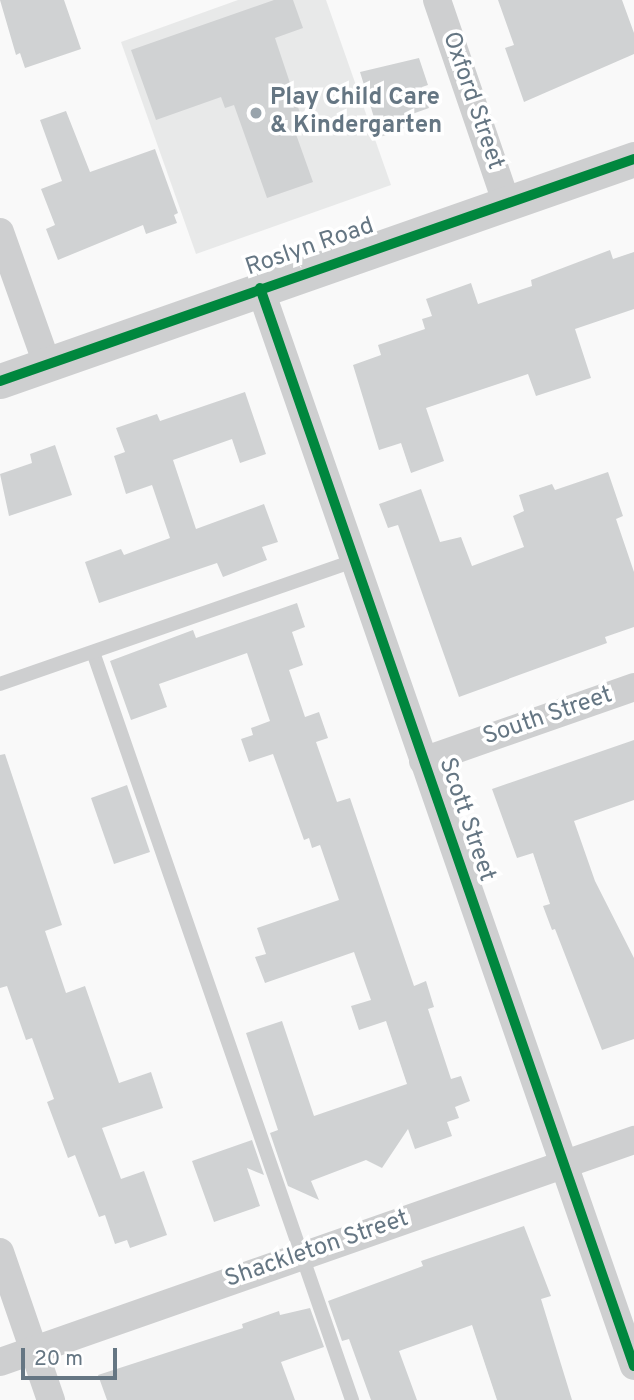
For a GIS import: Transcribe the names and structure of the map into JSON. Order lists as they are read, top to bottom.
{
  "streets": {
    "street": [
      "Oxford Street",
      "Roslyn Road",
      "South Street",
      "Scott Street",
      "Shackleton Street"
    ]
  },
  "crossings": [
    ["Oxford Street", "Roslyn Road"],
    ["Roslyn Road", "Scott Street"],
    ["South Street", "Scott Street"],
    ["Scott Street", "Shackleton Street"]
  ],
  "places": ["Play Child Care & Kindergarten"],
  "scale_bar": "20 m"
}
